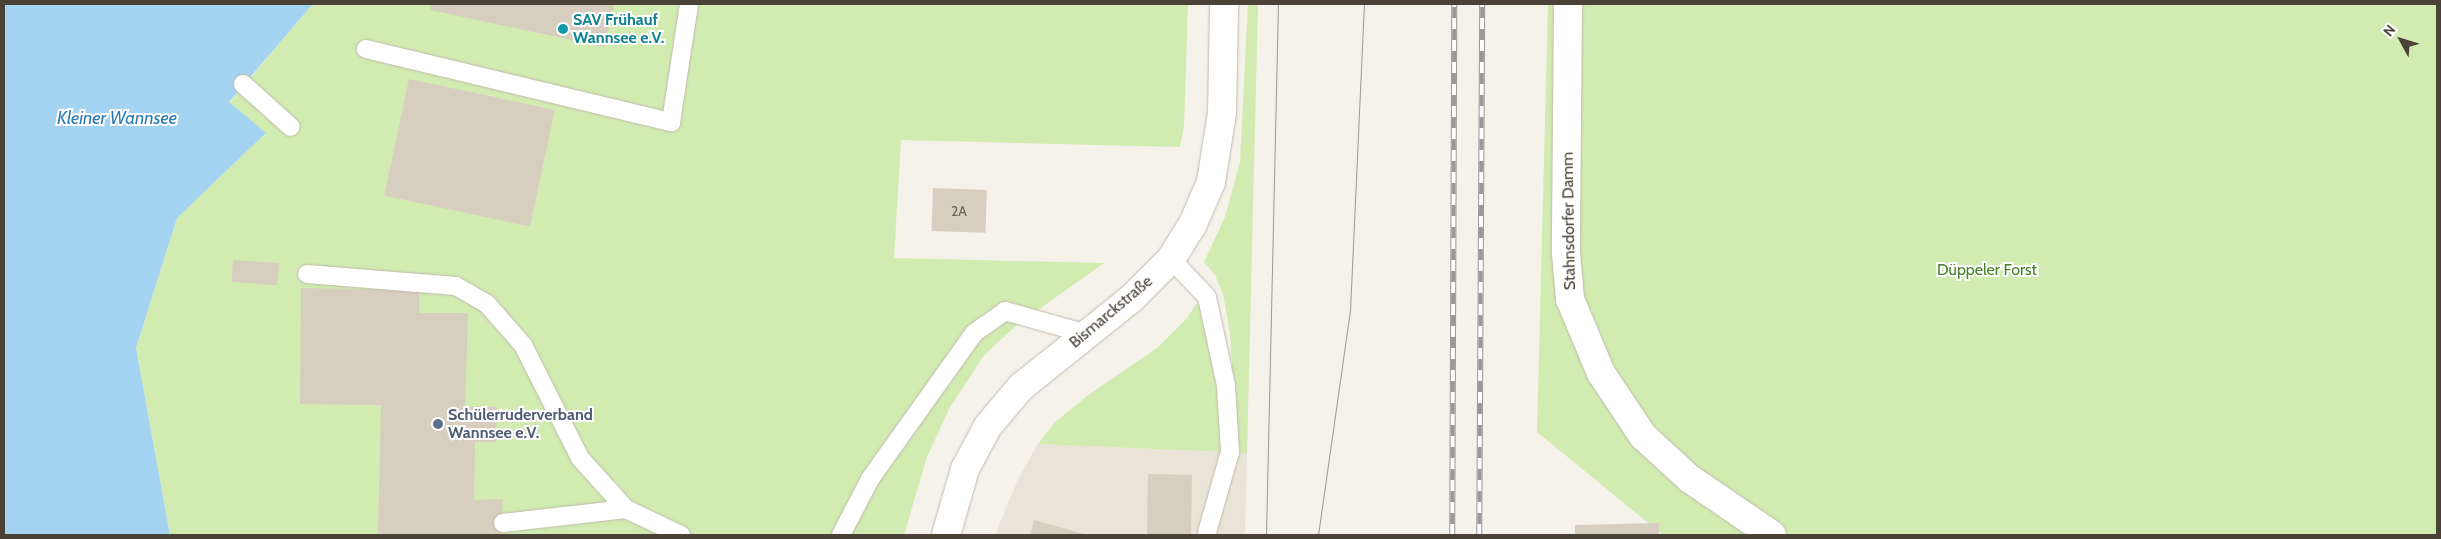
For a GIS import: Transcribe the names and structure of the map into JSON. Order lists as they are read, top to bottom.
{
  "streets": {
    "street": ["Stahnsdorfer Damm", "Bismarckstraße"]
  },
  "water": ["Kleiner Wannsee"],
  "parks": ["Düppeler Forst"],
  "places": ["SAV Frühauf Wannsee e.V.", "Schülerruderverband Wannsee e.V."],
  "house_numbers": ["2A"],
  "north": "top left"
}
